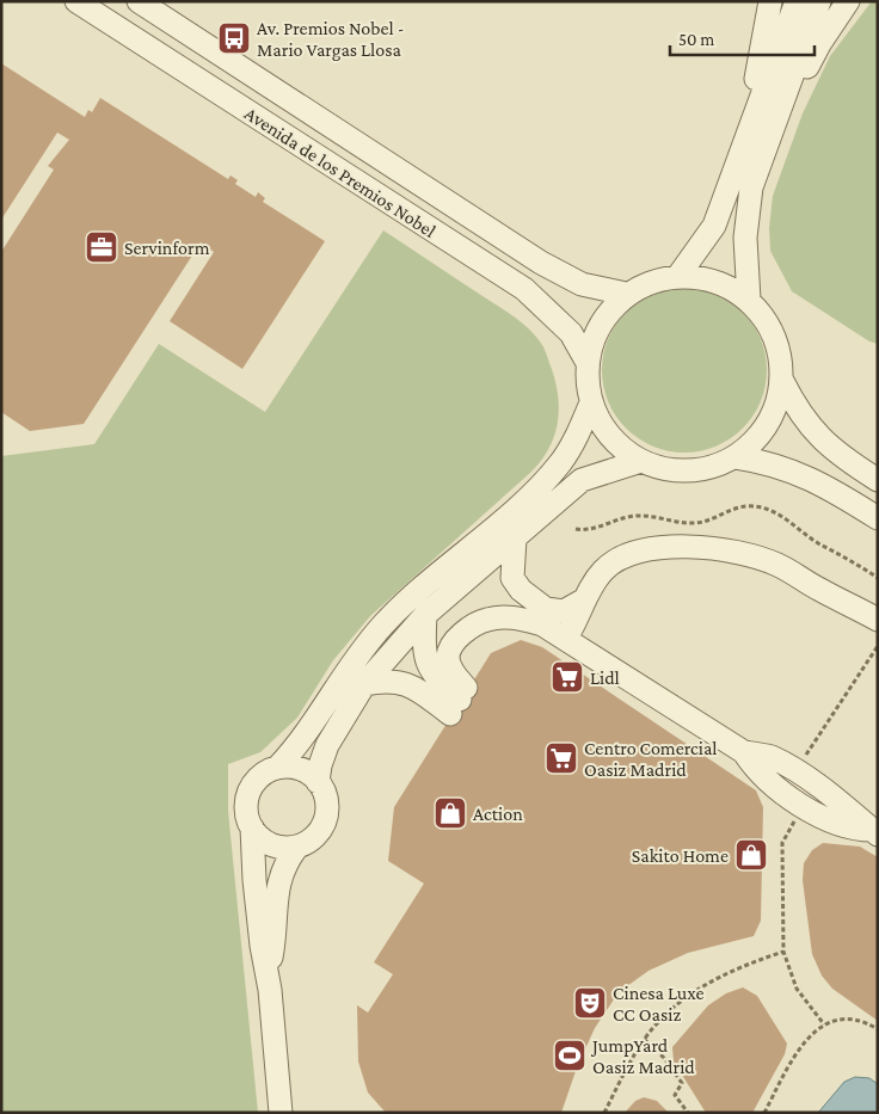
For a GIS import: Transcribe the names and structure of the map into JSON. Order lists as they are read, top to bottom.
{
  "streets": {
    "street": ["Avenida de los Premios Nobel"]
  },
  "places": {
    "bus stop": ["Av. Premios Nobel - Mario Vargas Llosa"],
    "office": ["Servinform"],
    "supermarket": ["Lidl", "Centro Comercial Oasiz Madrid"],
    "shop": ["Action", "Sakito Home"],
    "theatre": ["Cinesa Luxe CC Oasiz"],
    "sports": ["JumpYard Oasiz Madrid"]
  },
  "scale_bar": "50 m"
}
